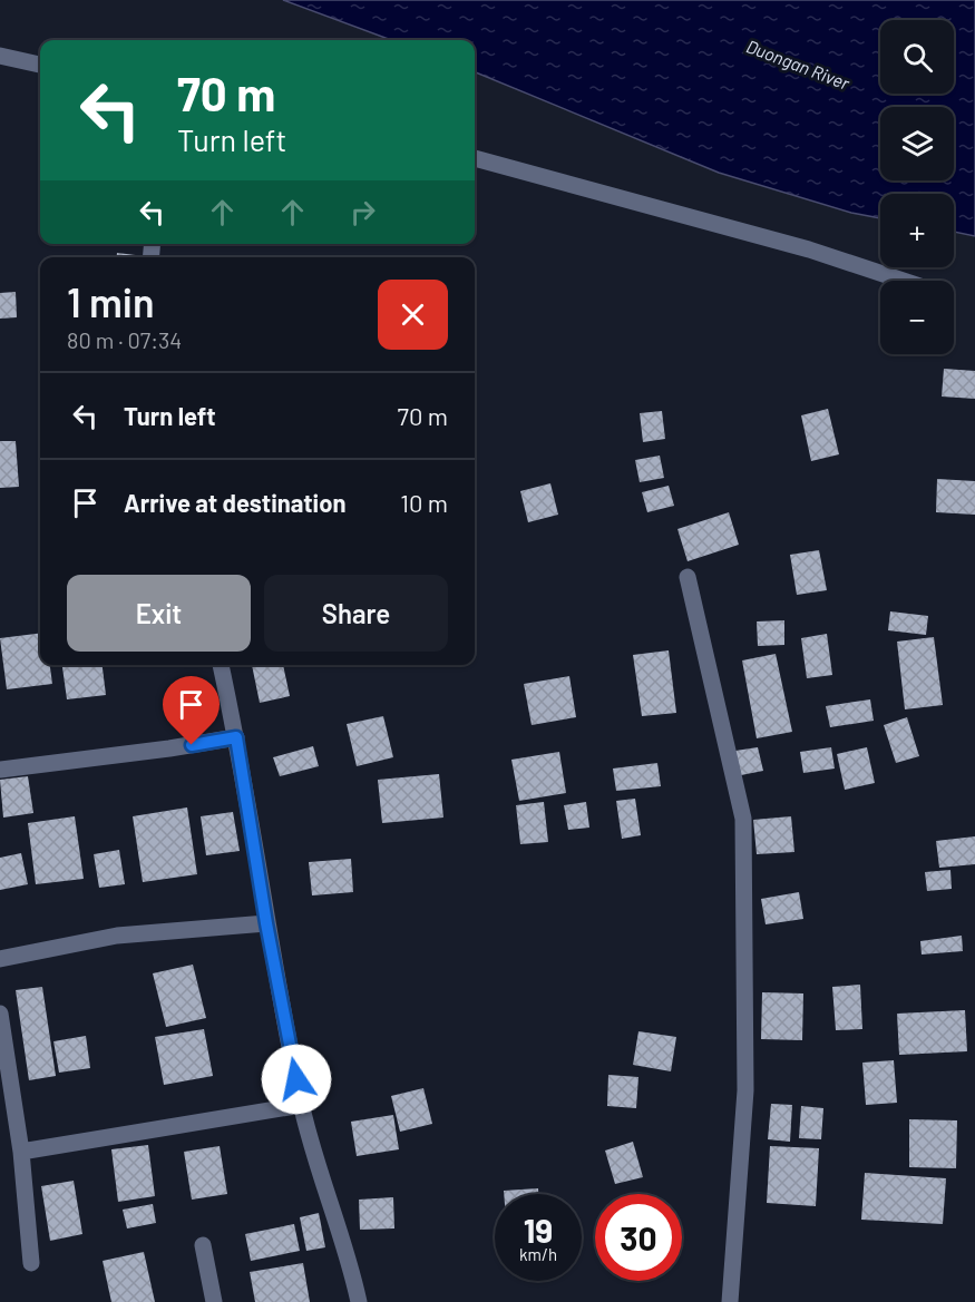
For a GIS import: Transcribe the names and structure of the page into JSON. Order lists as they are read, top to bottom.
{
  "water": ["Duongan River"],
  "page": {
    "map_buttons": ["+", "−"],
    "turn": ["70 m", "Turn left"],
    "heading": ["1 min", "80 m · 07:34"],
    "list": [
      {
        "name": "Turn left",
        "value": "70 m"
      },
      {
        "name": "Arrive at destination",
        "value": "10 m"
      }
    ],
    "buttons": ["Exit", "Share"],
    "speed": "19 km/h",
    "limit": "30"
  }
}
